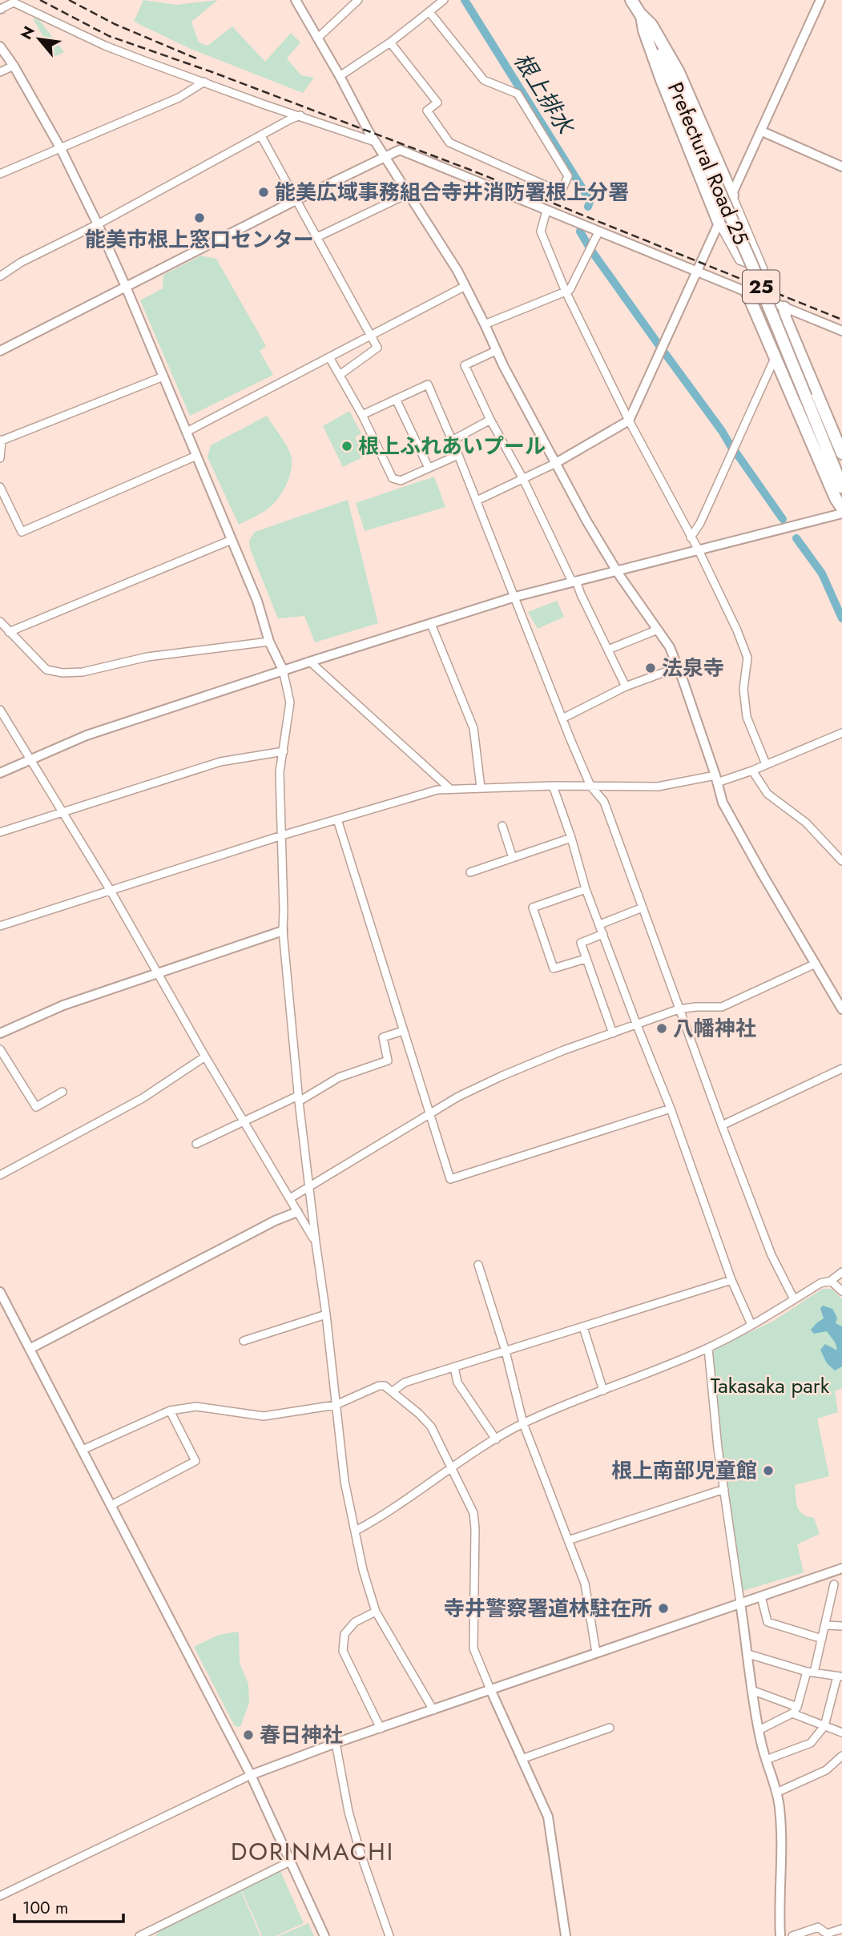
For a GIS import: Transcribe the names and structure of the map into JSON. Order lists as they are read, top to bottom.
{
  "streets": {
    "main road": ["Prefectural Road 25", "25"]
  },
  "districts": ["DORINMACHI"],
  "water": ["根上排水"],
  "parks": ["Takasaka park"],
  "places": [
    "能美広域事務組合寺井消防署根上分署",
    "能美市根上窓口センター",
    "根上ふれあいプール",
    "法泉寺",
    "八幡神社",
    "根上南部児童館",
    "寺井警察署道林駐在所",
    "春日神社"
  ],
  "scale_bar": "100 m",
  "north": "top left"
}
